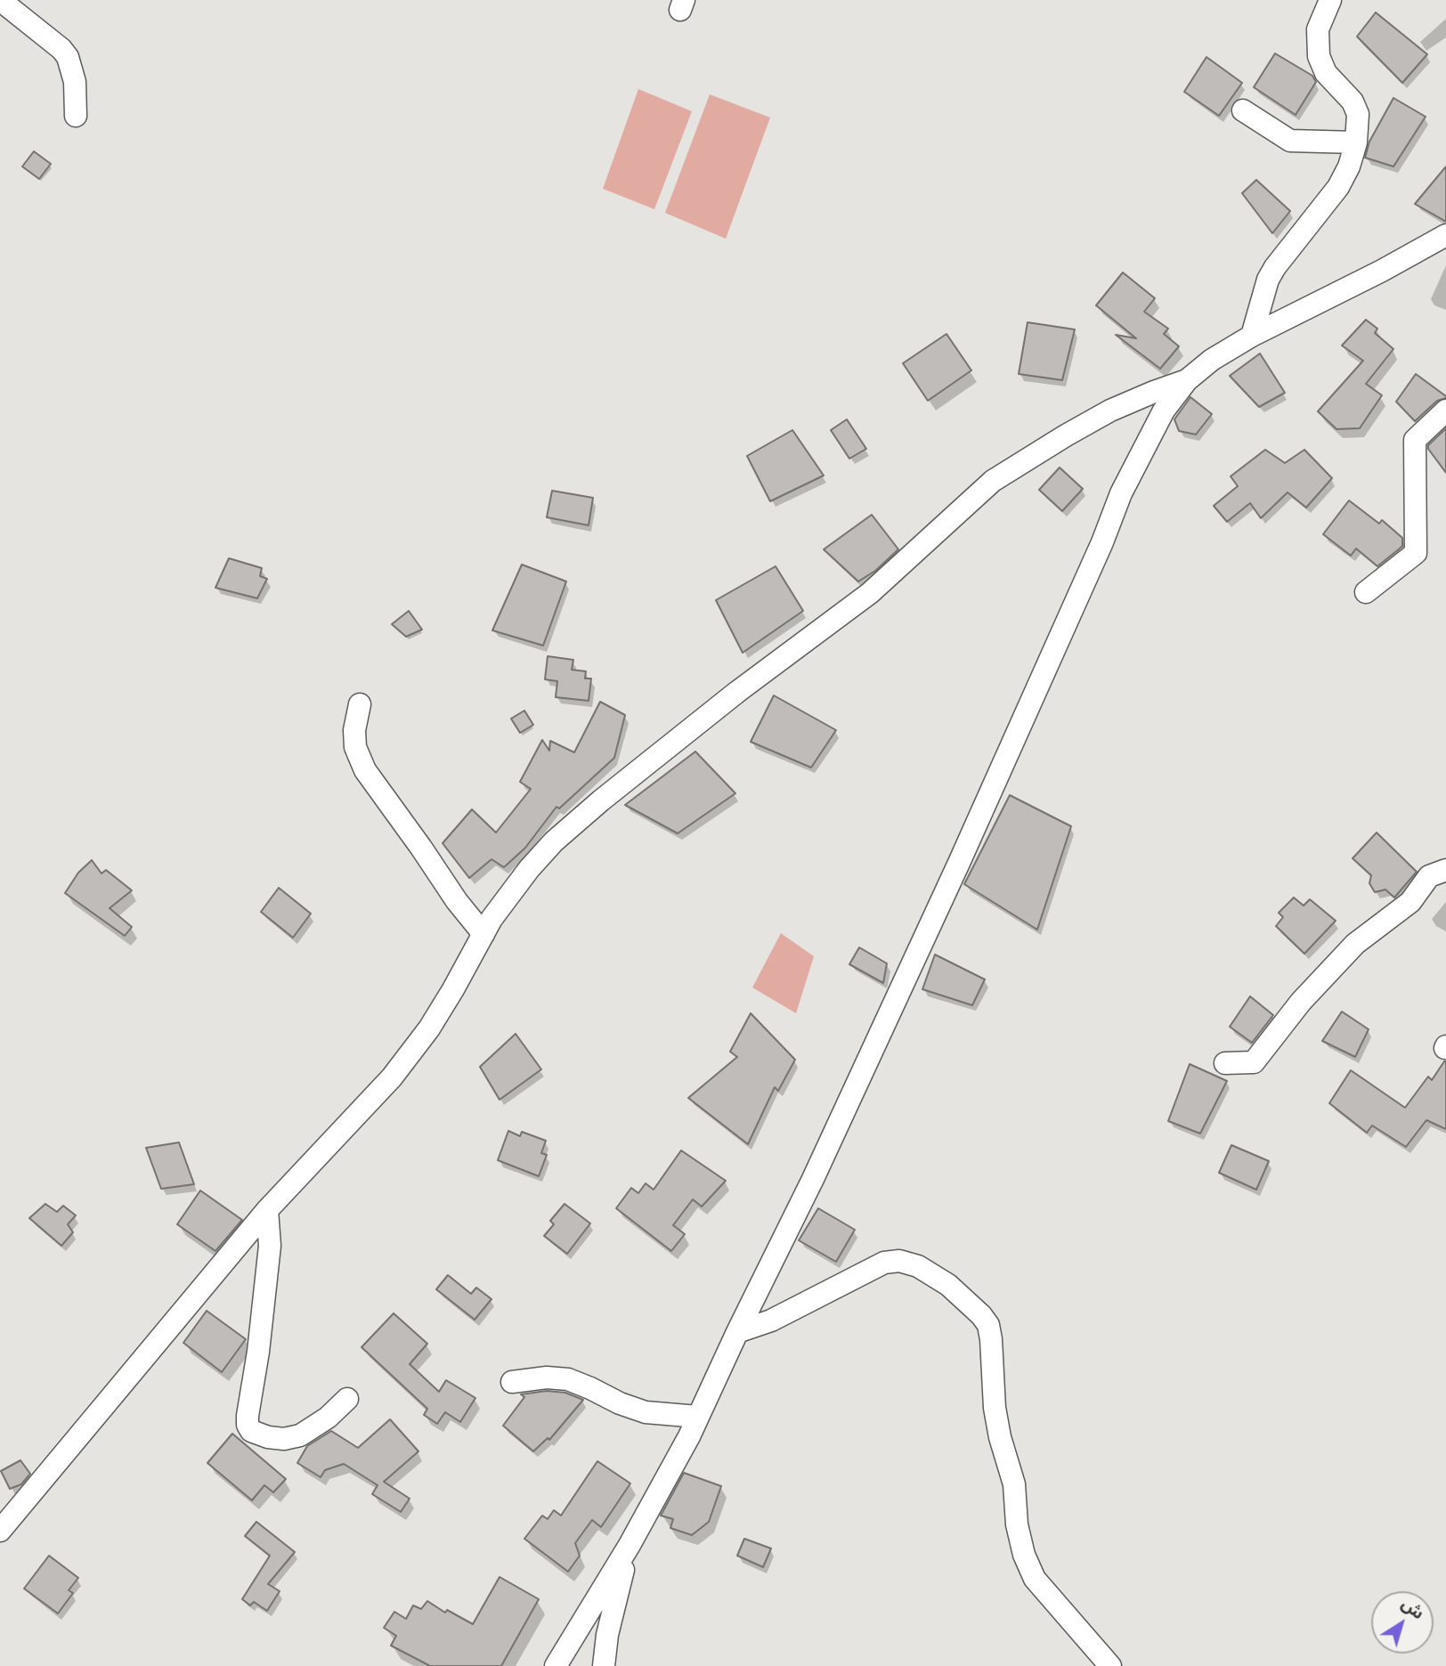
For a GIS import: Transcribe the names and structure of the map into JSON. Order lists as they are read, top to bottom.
{
  "north": "top right"
}
